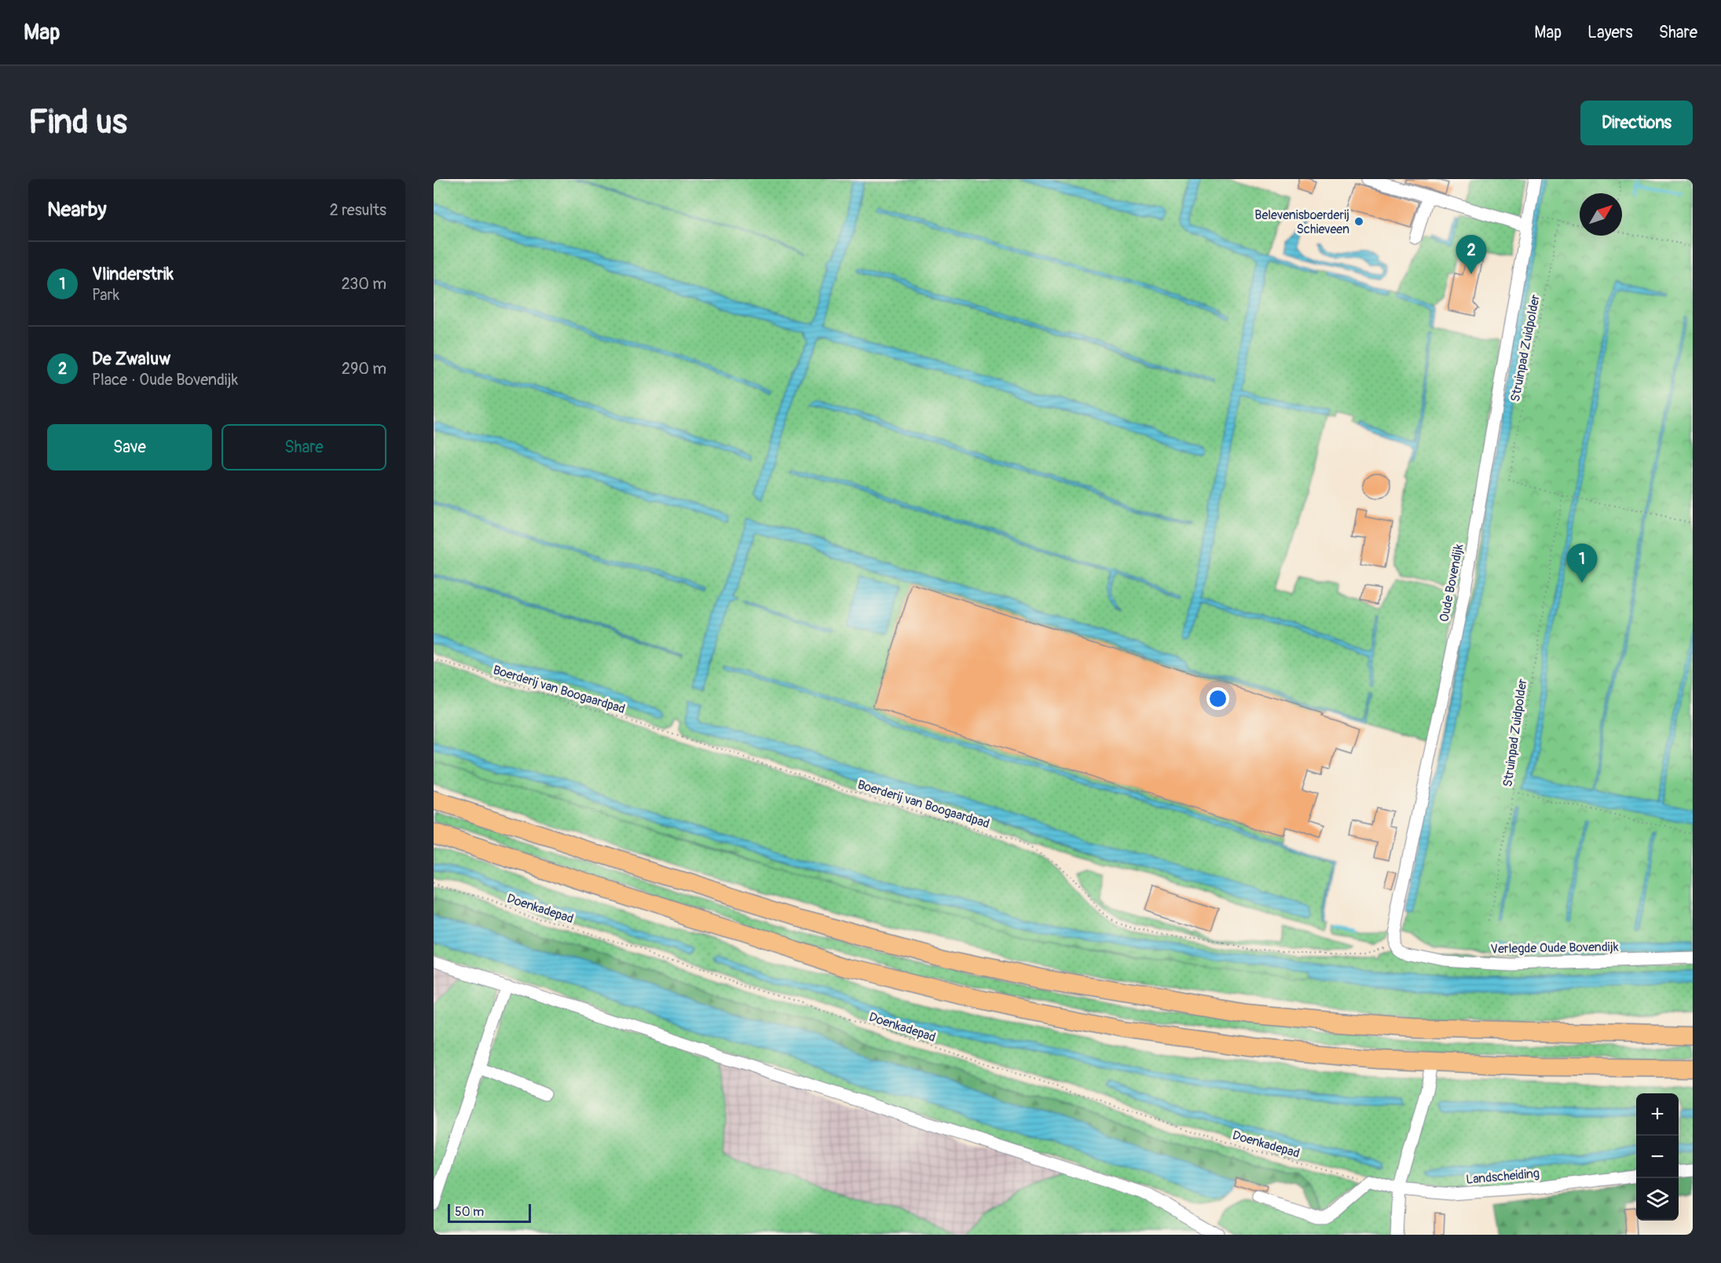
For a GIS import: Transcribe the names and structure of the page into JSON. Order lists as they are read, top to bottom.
{
  "streets": {
    "street": ["Oude Bovendijk", "Verlegde Oude Bovendijk", "Landscheiding"],
    "path": ["Struinpad Zuidpolder", "Boerderij van Boogaardpad", "Doenkadepad"]
  },
  "crossings": [
    ["Oude Bovendijk", "Boerderij van Boogaardpad"],
    ["Oude Bovendijk", "Verlegde Oude Bovendijk"],
    ["Boerderij van Boogaardpad", "Verlegde Oude Bovendijk"],
    ["Doenkadepad", "Landscheiding"]
  ],
  "places": ["Belevenisboerderij Schieveen"],
  "scale_bar": "50 m",
  "north": "top right",
  "page": {
    "header": "Map",
    "nav": ["Map", "Layers", "Share"],
    "buttons": [
      "Directions",
      ["Save", "Share"]
    ],
    "title": "Find us",
    "heading": ["Nearby", "2 results"],
    "pins": ["2", "1"],
    "list": [
      {
        "mark": "1",
        "name": "Vlinderstrik",
        "note": "Park",
        "value": "230 m"
      },
      {
        "mark": "2",
        "name": "De Zwaluw",
        "note": "Place · Oude Bovendijk",
        "value": "290 m"
      }
    ],
    "map_buttons": ["+", "−"],
    "scale": "50 m"
  }
}
